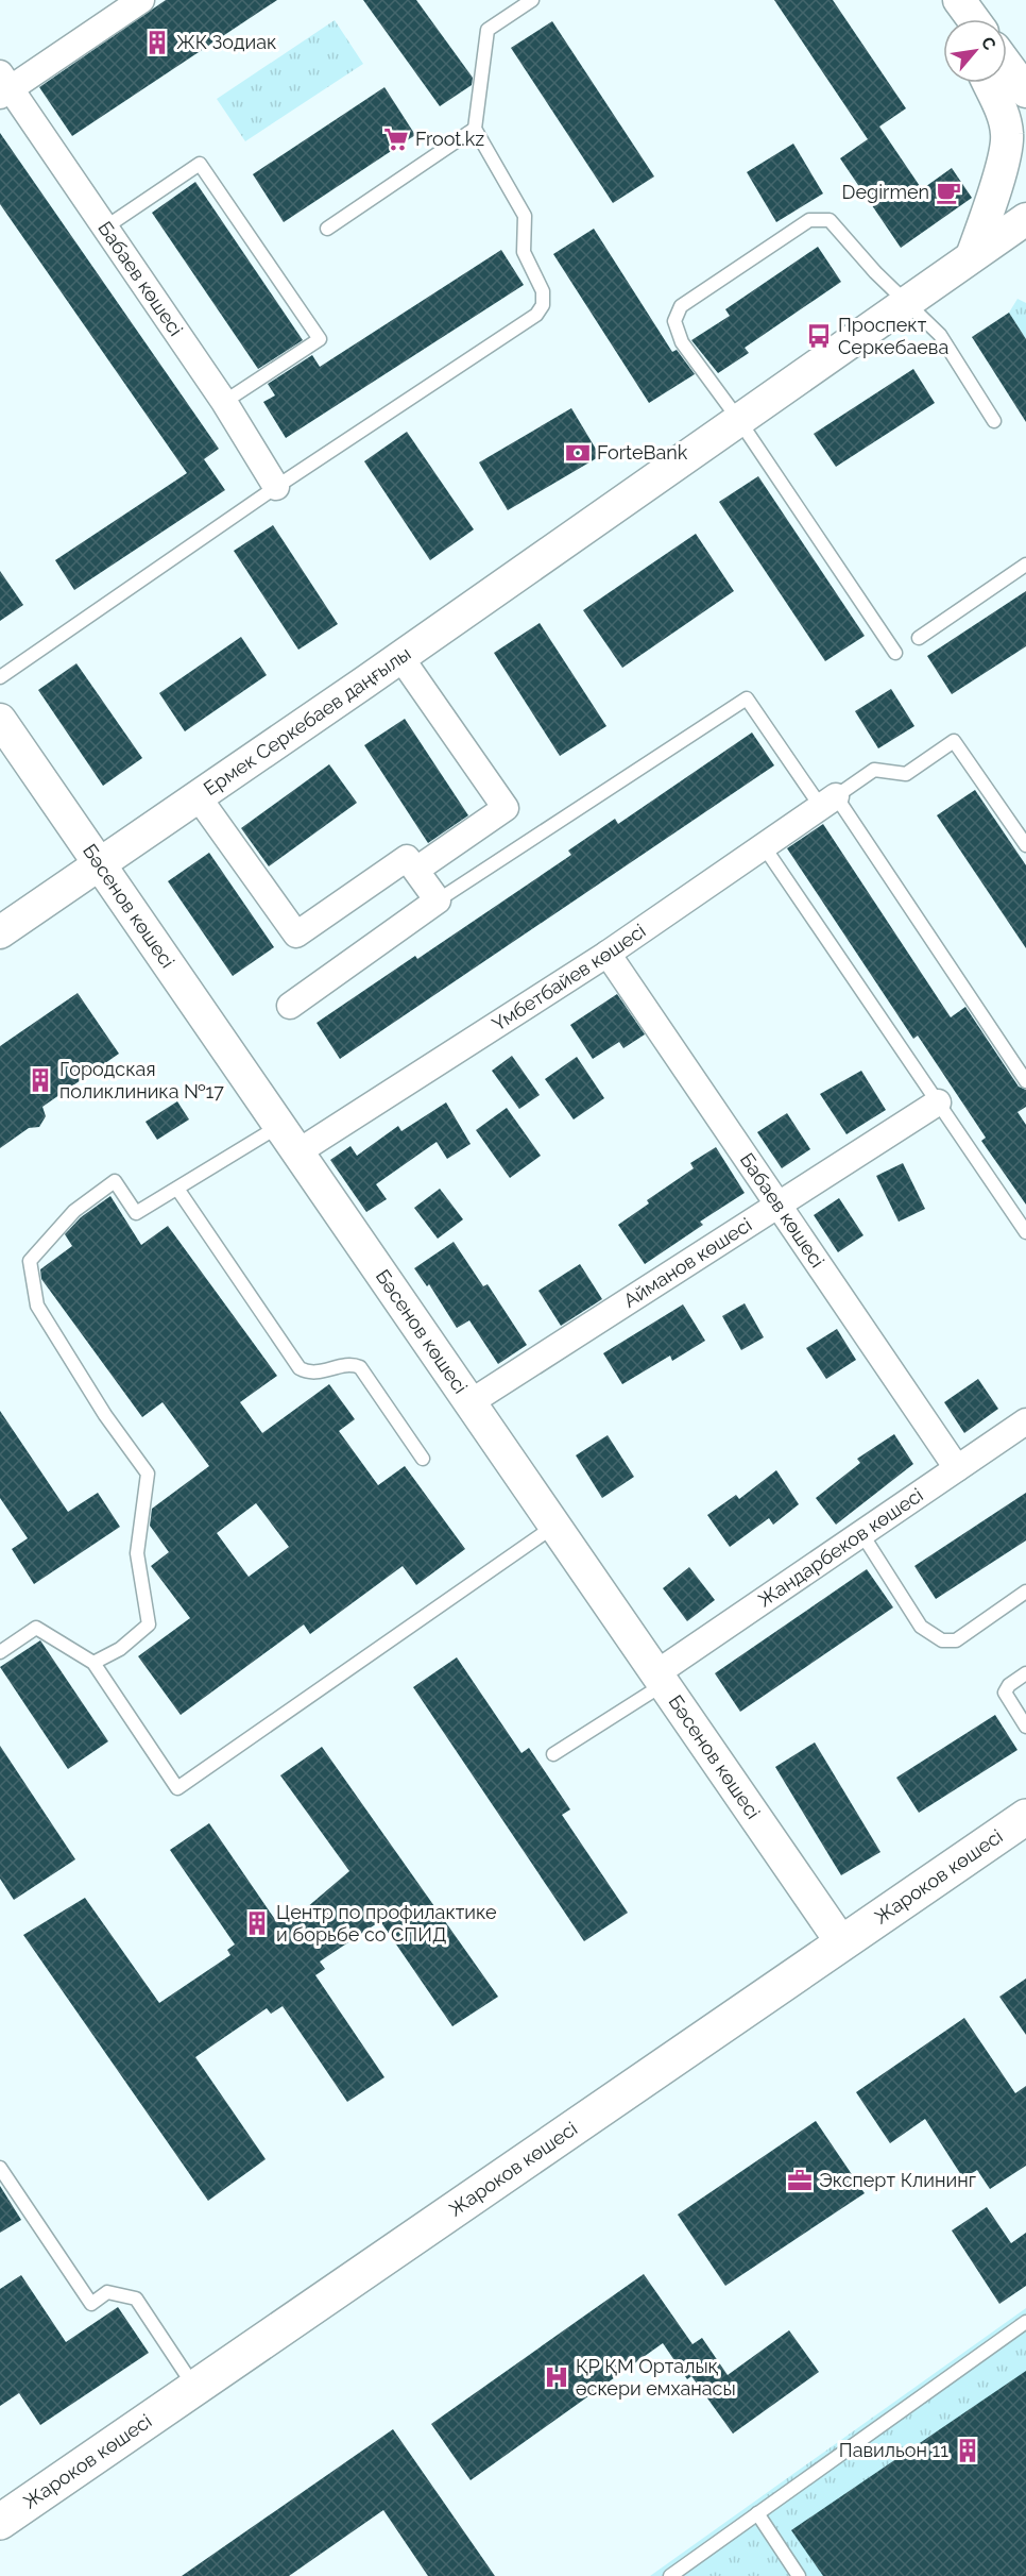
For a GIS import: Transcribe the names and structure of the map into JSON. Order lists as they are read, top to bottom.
{
  "streets": {
    "main road": ["Жароков көшесі"],
    "street": [
      "Бабаев көшесі",
      "Ермек Серкебаев даңғылы",
      "Бәсенов көшесі",
      "Үмбетбайев көшесі",
      "Айманов көшесі",
      "Жандарбеков көшесі"
    ]
  },
  "crossings": [
    ["Бабаев көшесі", "Үмбетбайев көшесі"],
    ["Бабаев көшесі", "Айманов көшесі"],
    ["Бабаев көшесі", "Жандарбеков көшесі"],
    ["Ермек Серкебаев даңғылы", "Бәсенов көшесі"],
    ["Бәсенов көшесі", "Үмбетбайев көшесі"],
    ["Бәсенов көшесі", "Айманов көшесі"],
    ["Бәсенов көшесі", "Жандарбеков көшесі"],
    ["Бәсенов көшесі", "Жароков көшесі"]
  ],
  "places": {
    "building": [
      "ЖК Зодиак",
      "Городская поликлиника №17",
      "Центр по профилактике и борьбе со СПИД",
      "Павильон 11"
    ],
    "supermarket": ["Froot.kz"],
    "cafe": ["Degirmen"],
    "bus stop": ["Проспект Серкебаева"],
    "bank": ["ForteBank"],
    "office": ["Эксперт Клининг"],
    "hospital": ["ҚР ҚМ Орталық әскери емханасы"]
  },
  "north": "top right"
}
